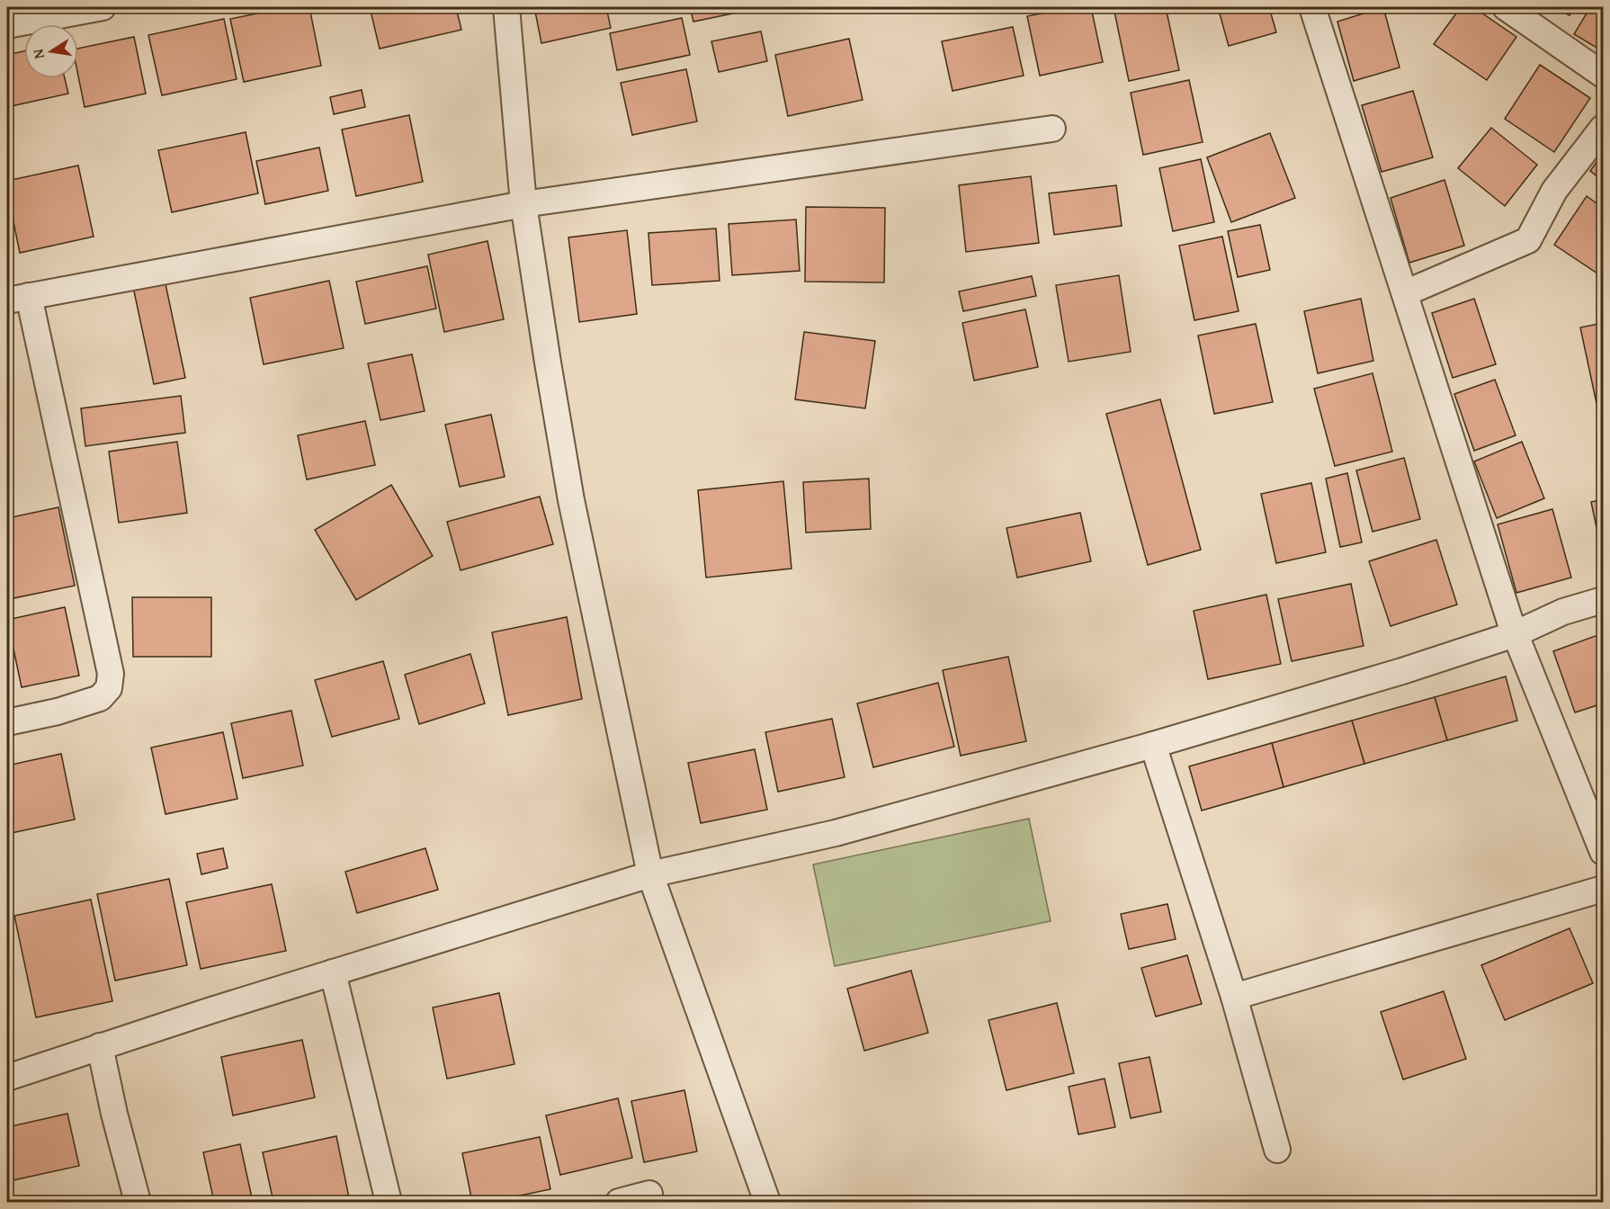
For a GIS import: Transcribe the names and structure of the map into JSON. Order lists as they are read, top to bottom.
{
  "north": "left"
}
